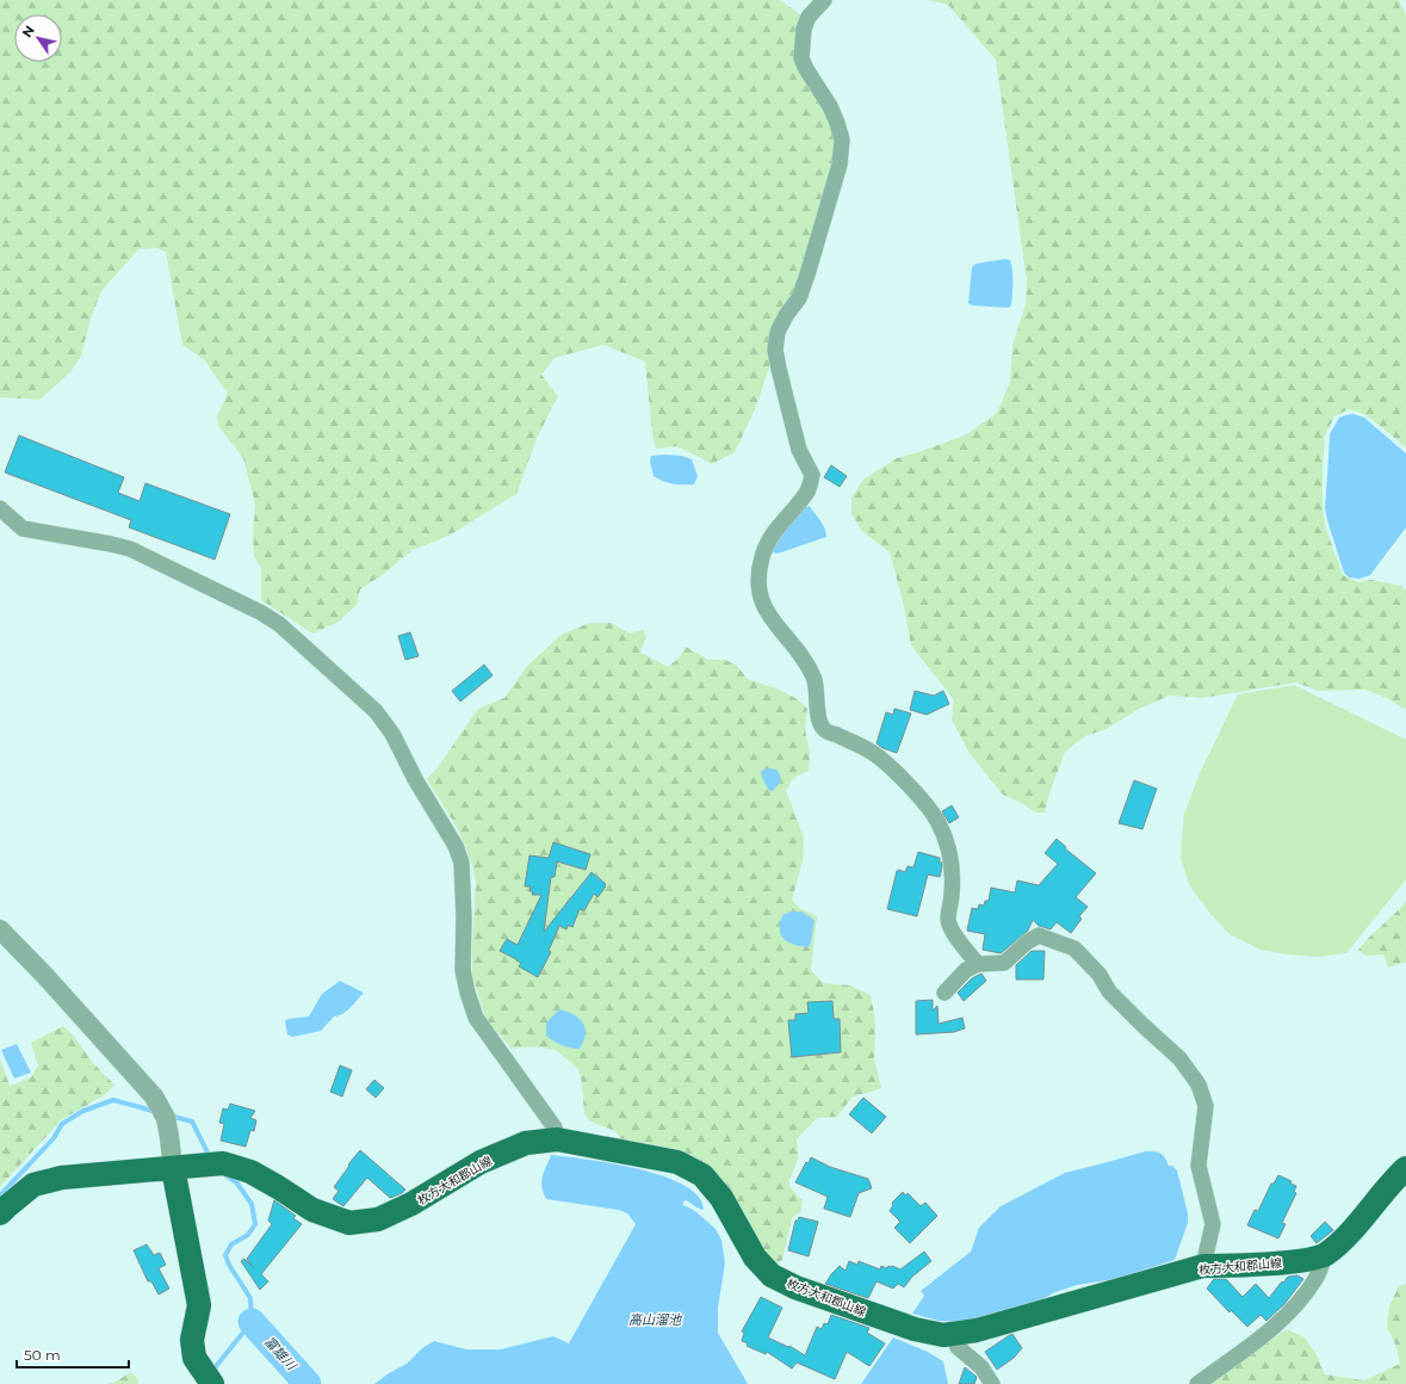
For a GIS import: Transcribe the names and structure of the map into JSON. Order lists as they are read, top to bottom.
{
  "streets": {
    "main road": ["枚方大和郡山線"]
  },
  "water": ["高山溜池", "富雄川"],
  "scale_bar": "50 m",
  "north": "top left"
}
